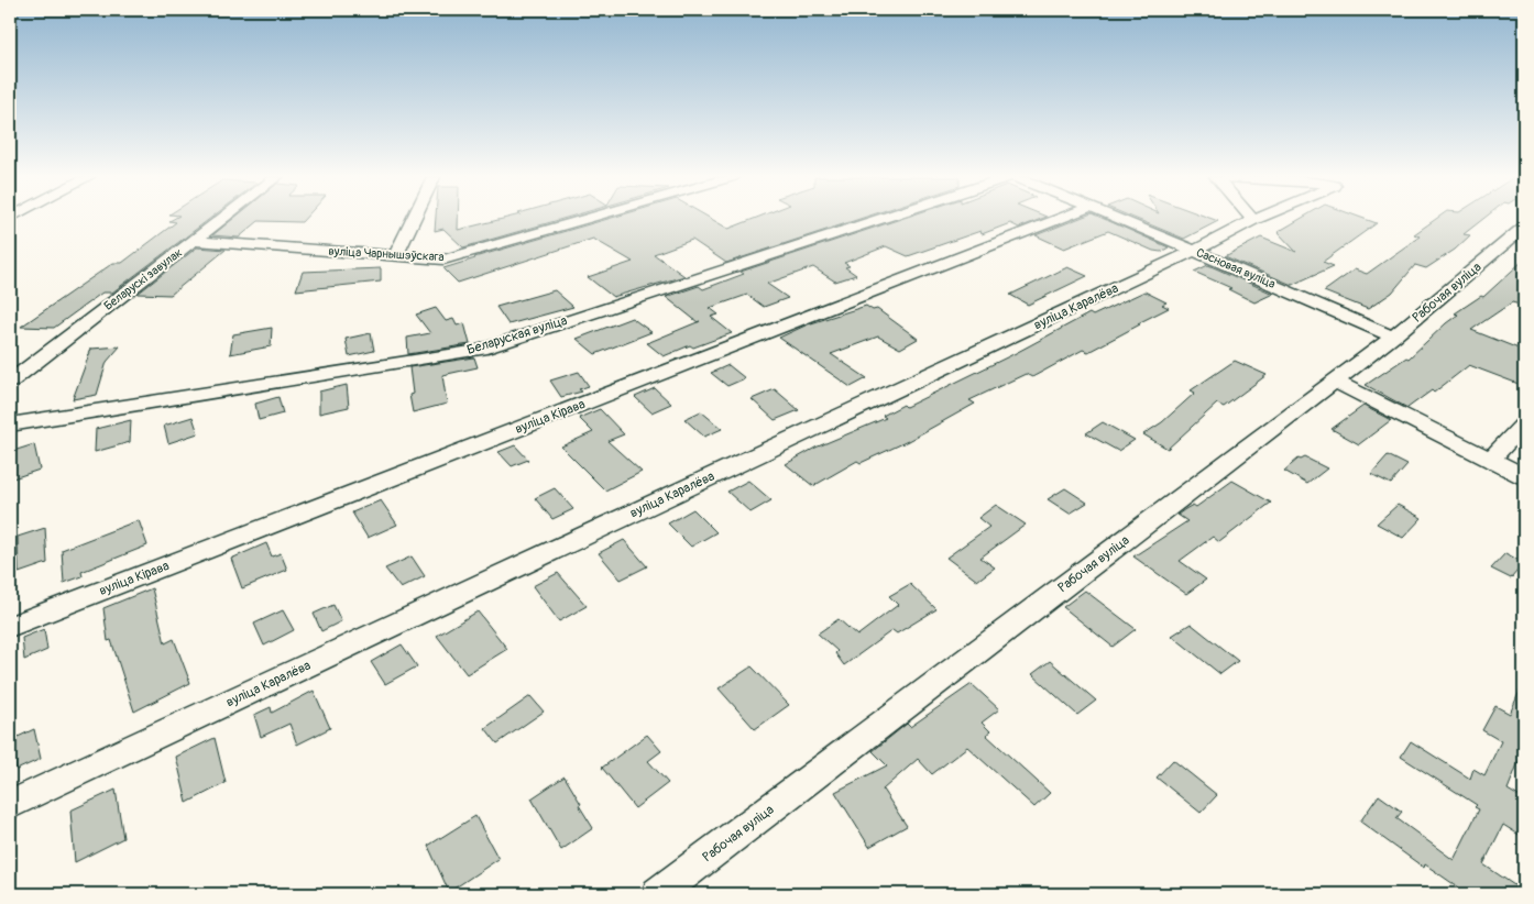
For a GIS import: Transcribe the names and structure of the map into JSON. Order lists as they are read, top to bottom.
{
  "streets": {
    "street": [
      "вуліца Чарнышэўскага",
      "Сасновая вуліца",
      "Беларускі завулак",
      "Рабочая вуліца",
      "вуліца Каралёва",
      "Беларуская вуліца",
      "вуліца Кірава"
    ]
  },
  "crossings": [
    ["вуліца Чарнышэўскага", "Беларускі завулак"],
    ["Сасновая вуліца", "Рабочая вуліца"],
    ["Сасновая вуліца", "вуліца Каралёва"]
  ]
}
